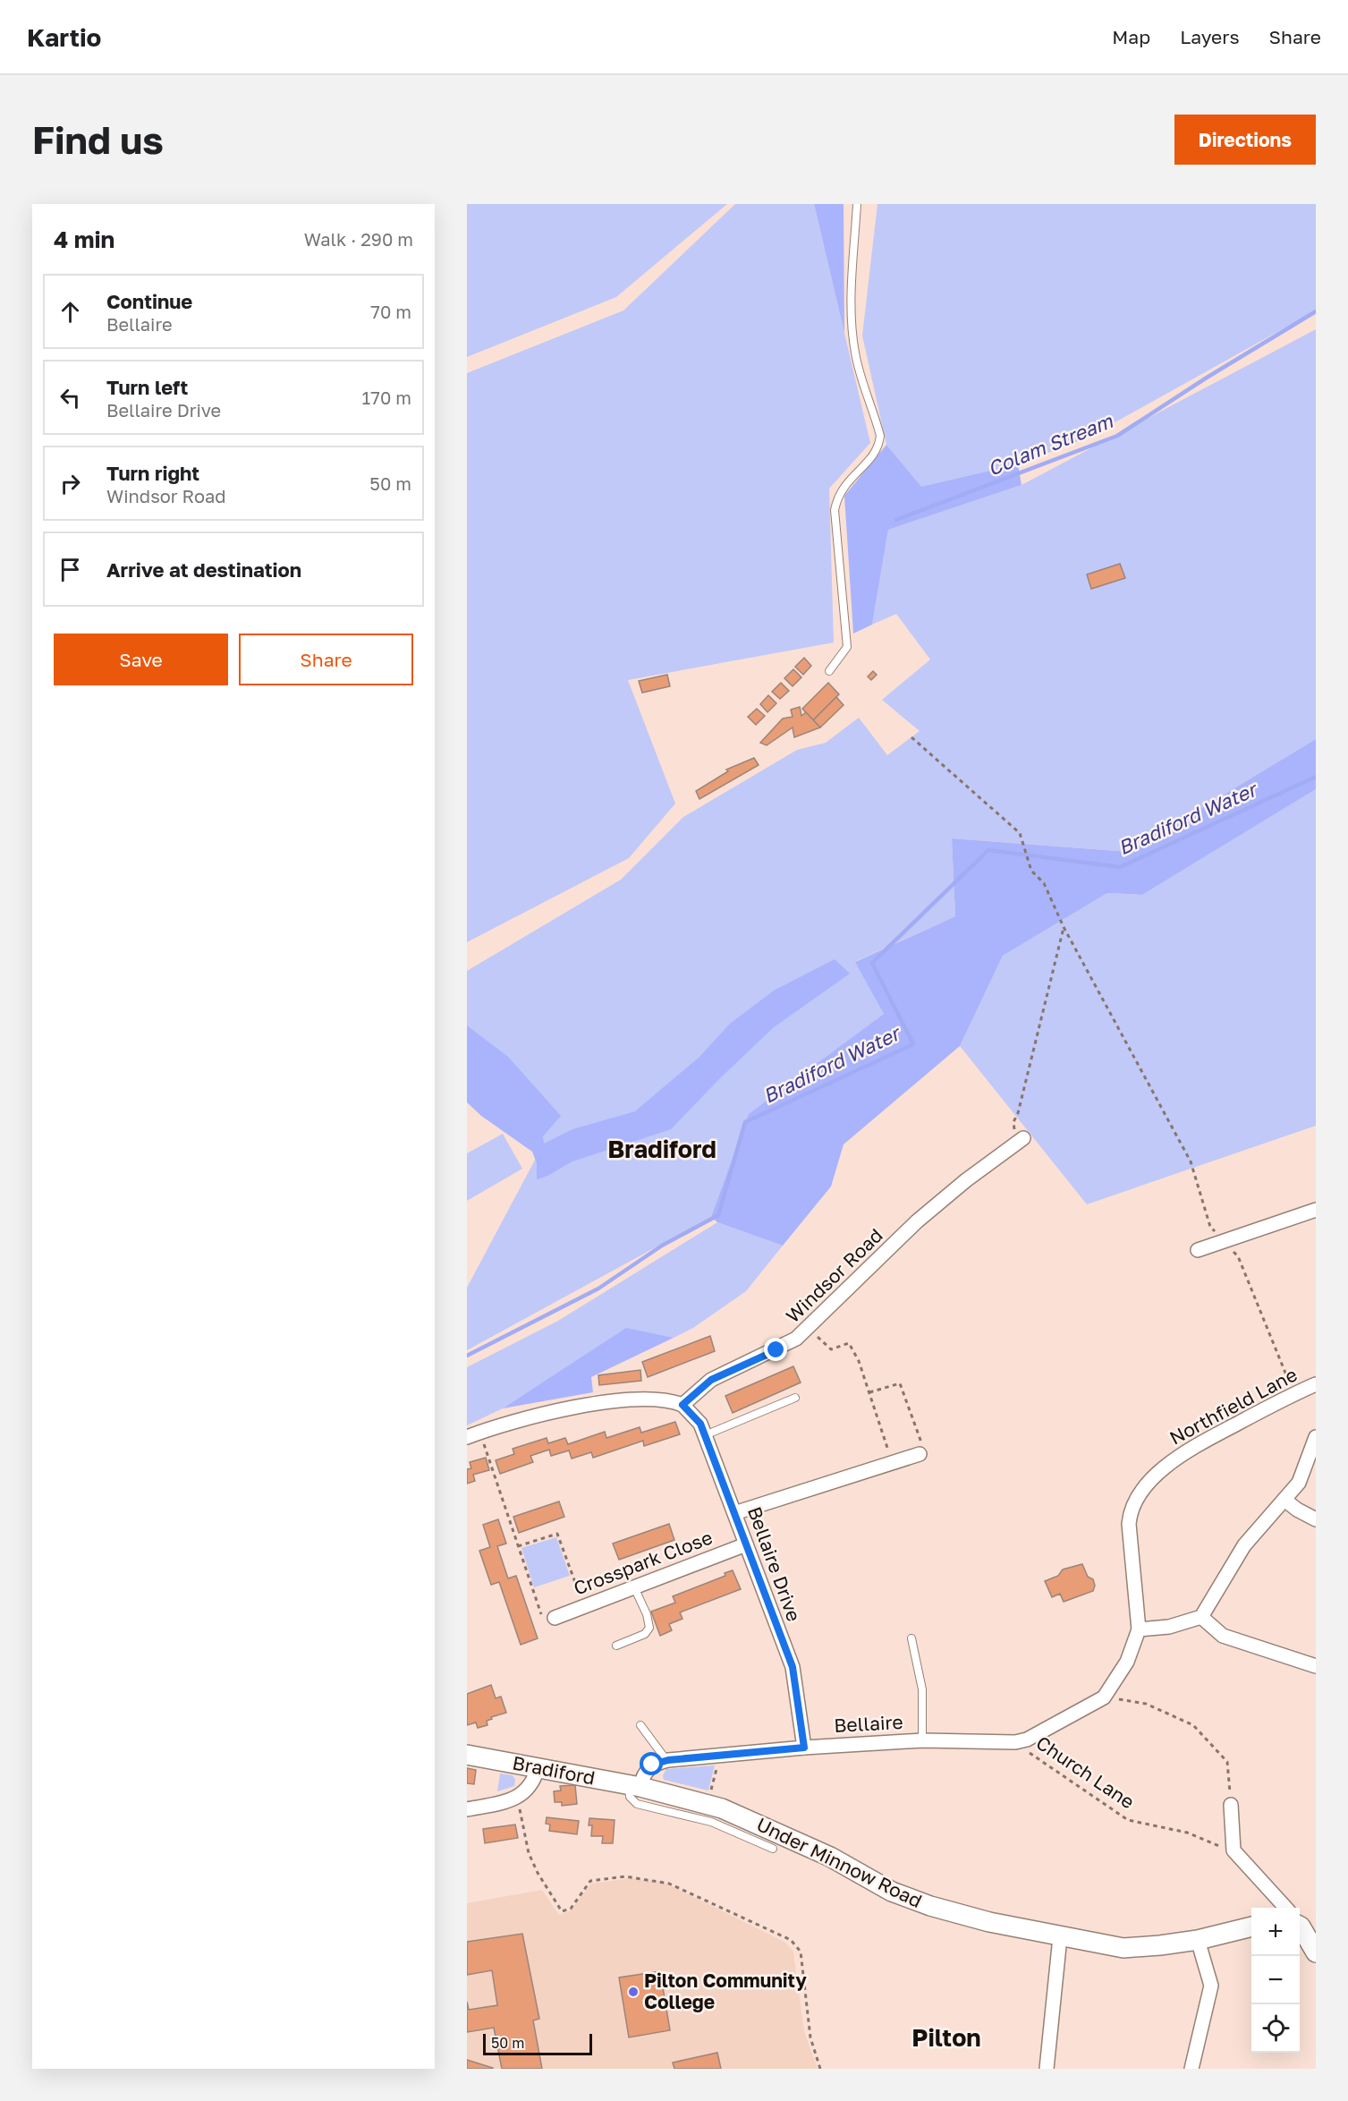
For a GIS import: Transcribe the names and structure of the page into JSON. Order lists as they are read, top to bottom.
{
  "streets": {
    "street": [
      "Windsor Road",
      "Northfield Lane",
      "Crosspark Close",
      "Bellaire Drive",
      "Bellaire",
      "Bradiford",
      "Under Minnow Road"
    ],
    "path": ["Church Lane"]
  },
  "crossings": [
    ["Windsor Road", "Bellaire Drive"],
    ["Northfield Lane", "Bellaire"],
    ["Crosspark Close", "Bellaire Drive"],
    ["Bellaire Drive", "Bellaire"],
    ["Bellaire", "Bradiford"],
    ["Bellaire", "Church Lane"],
    ["Bellaire", "Under Minnow Road"],
    ["Bradiford", "Under Minnow Road"]
  ],
  "districts": ["Bradiford", "Pilton"],
  "water": ["Colam Stream", "Bradiford Water"],
  "places": ["Pilton Community College"],
  "scale_bar": "50 m",
  "page": {
    "header": "Kartio",
    "nav": ["Map", "Layers", "Share"],
    "buttons": [
      "Directions",
      ["Save", "Share"]
    ],
    "title": "Find us",
    "heading": ["4 min", "Walk · 290 m"],
    "list": [
      ["Continue", "Bellaire", "70 m"],
      ["Turn left", "Bellaire Drive", "170 m"],
      ["Turn right", "Windsor Road", "50 m"],
      "Arrive at destination"
    ],
    "map_buttons": ["+", "−"],
    "scale": "50 m"
  }
}
